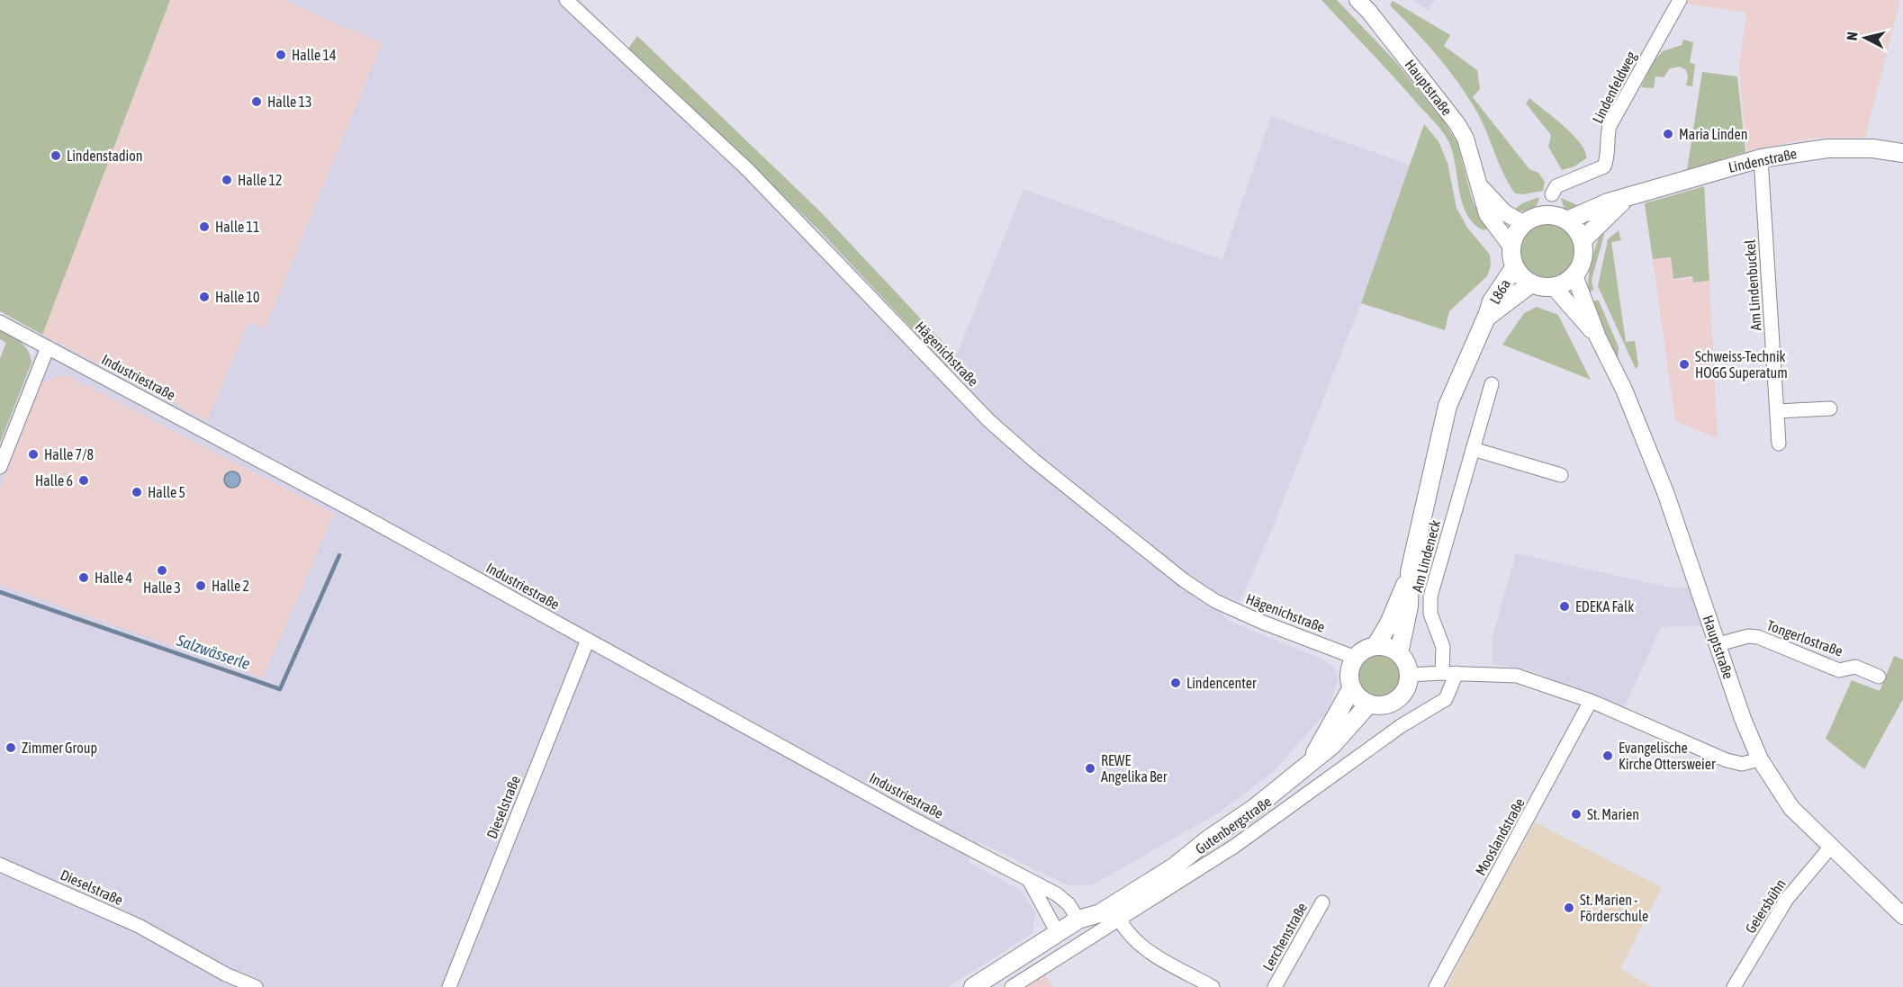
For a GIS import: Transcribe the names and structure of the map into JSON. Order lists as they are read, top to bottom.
{
  "streets": {
    "main road": ["Lindenstraße", "L86a"],
    "street": [
      "Hauptstraße",
      "Lindenfeldweg",
      "Am Lindenbuckel",
      "Hägenichstraße",
      "Industriestraße",
      "Am Lindeneck",
      "Tongerlostraße",
      "Dieselstraße",
      "Gutenbergstraße",
      "Mooslandstraße",
      "Geiersbühn",
      "Lerchenstraße"
    ]
  },
  "crossings": [
    ["Hauptstraße", "Lindenstraße"],
    ["Hauptstraße", "L86a"],
    ["Hauptstraße", "Tongerlostraße"],
    ["Hauptstraße", "Geiersbühn"],
    ["Lindenstraße", "Am Lindenbuckel"],
    ["Lindenstraße", "L86a"],
    ["Industriestraße", "Dieselstraße"]
  ],
  "water": ["Salzwässerle"],
  "places": [
    "Halle 14",
    "Halle 13",
    "Maria Linden",
    "Lindenstadion",
    "Halle 12",
    "Halle 11",
    "Halle 10",
    "Schweiss-Technik HOGG Superatum",
    "Halle 7/8",
    "Halle 6",
    "Halle 5",
    "Halle 3",
    "Halle 4",
    "Halle 2",
    "EDEKA Falk",
    "Lindencenter",
    "Zimmer Group",
    "Evangelische Kirche Ottersweier",
    "REWE Angelika Ber",
    "St. Marien",
    "St. Marien - Förderschule"
  ],
  "north": "left"
}
